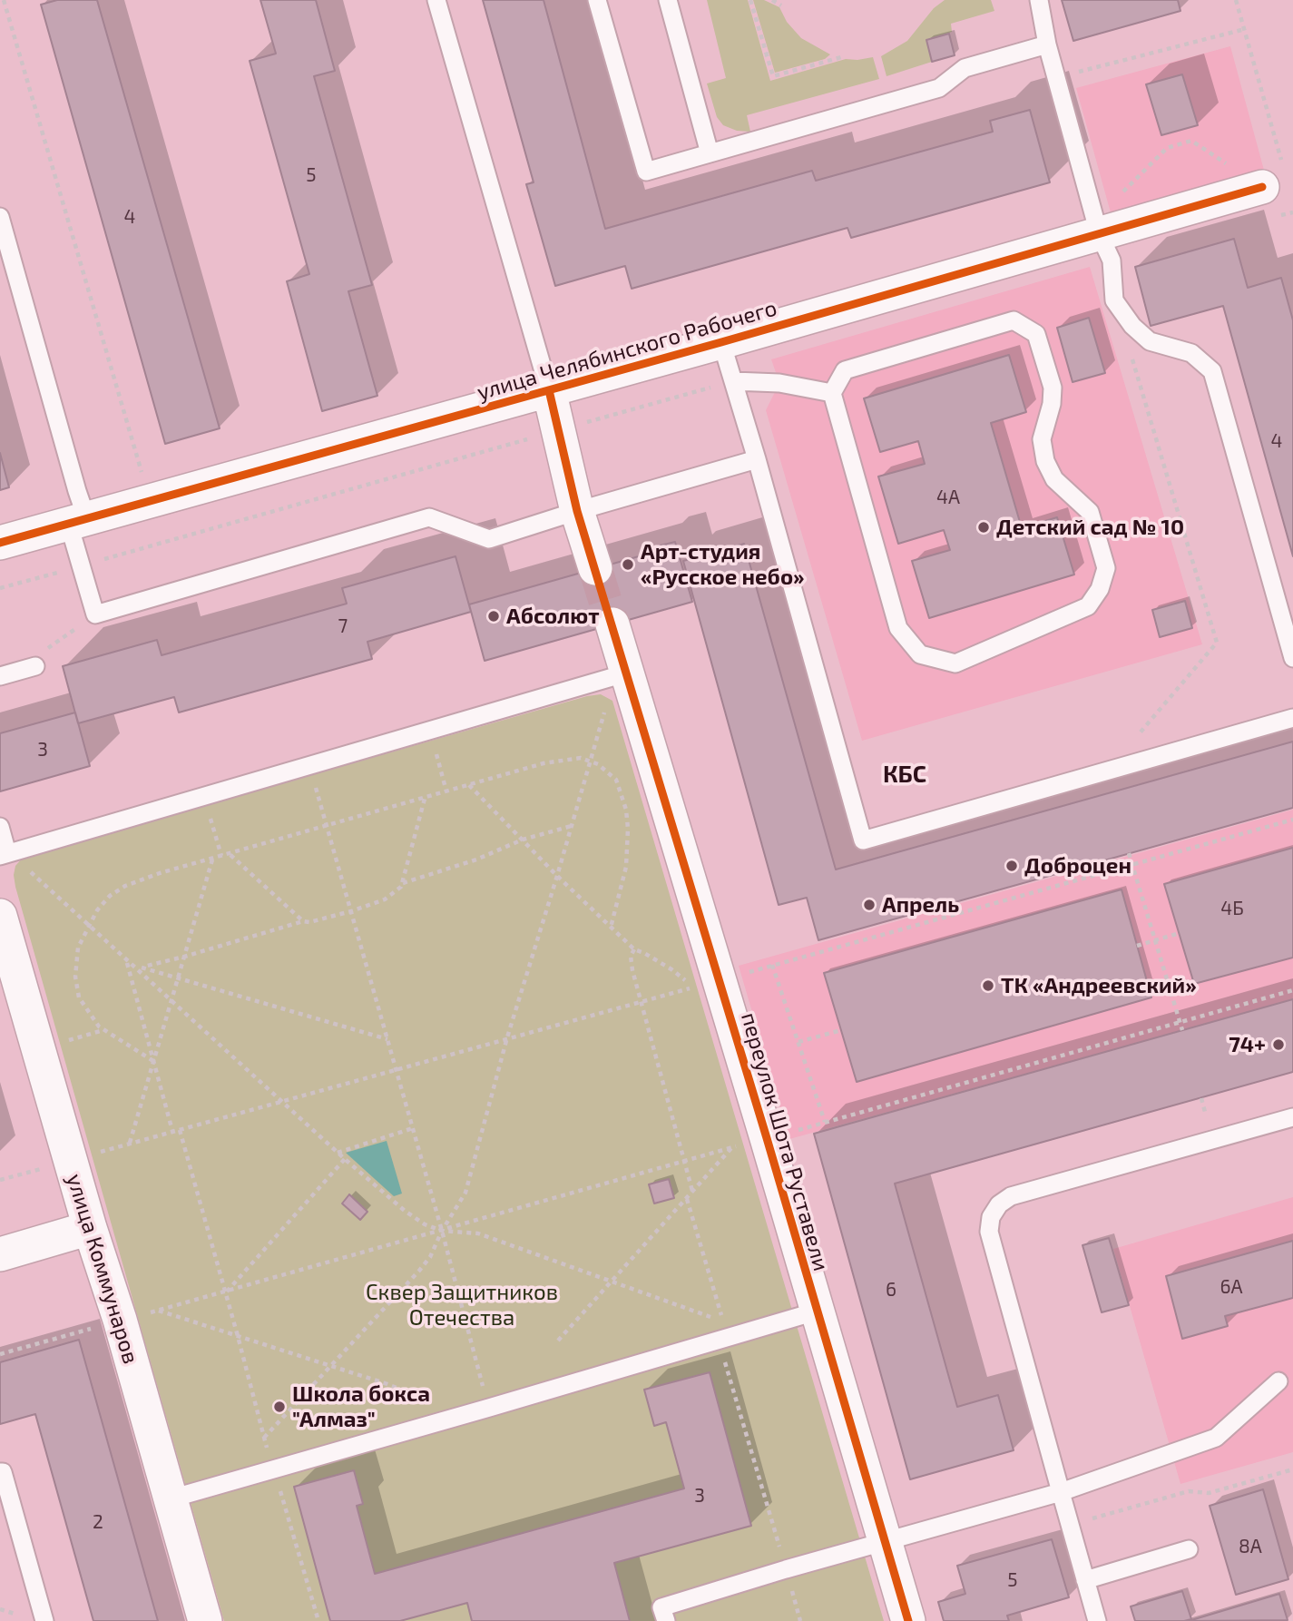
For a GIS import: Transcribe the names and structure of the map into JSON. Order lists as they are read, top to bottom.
{
  "streets": {
    "street": ["улица Челябинского Рабочего", "переулок Шота Руставели", "улица Коммунаров"]
  },
  "districts": ["КБС"],
  "parks": ["Сквер Защитников Отечества"],
  "places": [
    "Детский сад № 10",
    "Арт-студия «Русское небо»",
    "Абсолют",
    "Доброцен",
    "Апрель",
    "ТК «Андреевский»",
    "74+",
    "Школа бокса \"Алмаз\""
  ],
  "house_numbers": [
    "5",
    "4",
    "4",
    "4А",
    "7",
    "3",
    "4Б",
    "6А",
    "6",
    "3",
    "2",
    "8А",
    "5"
  ]
}
